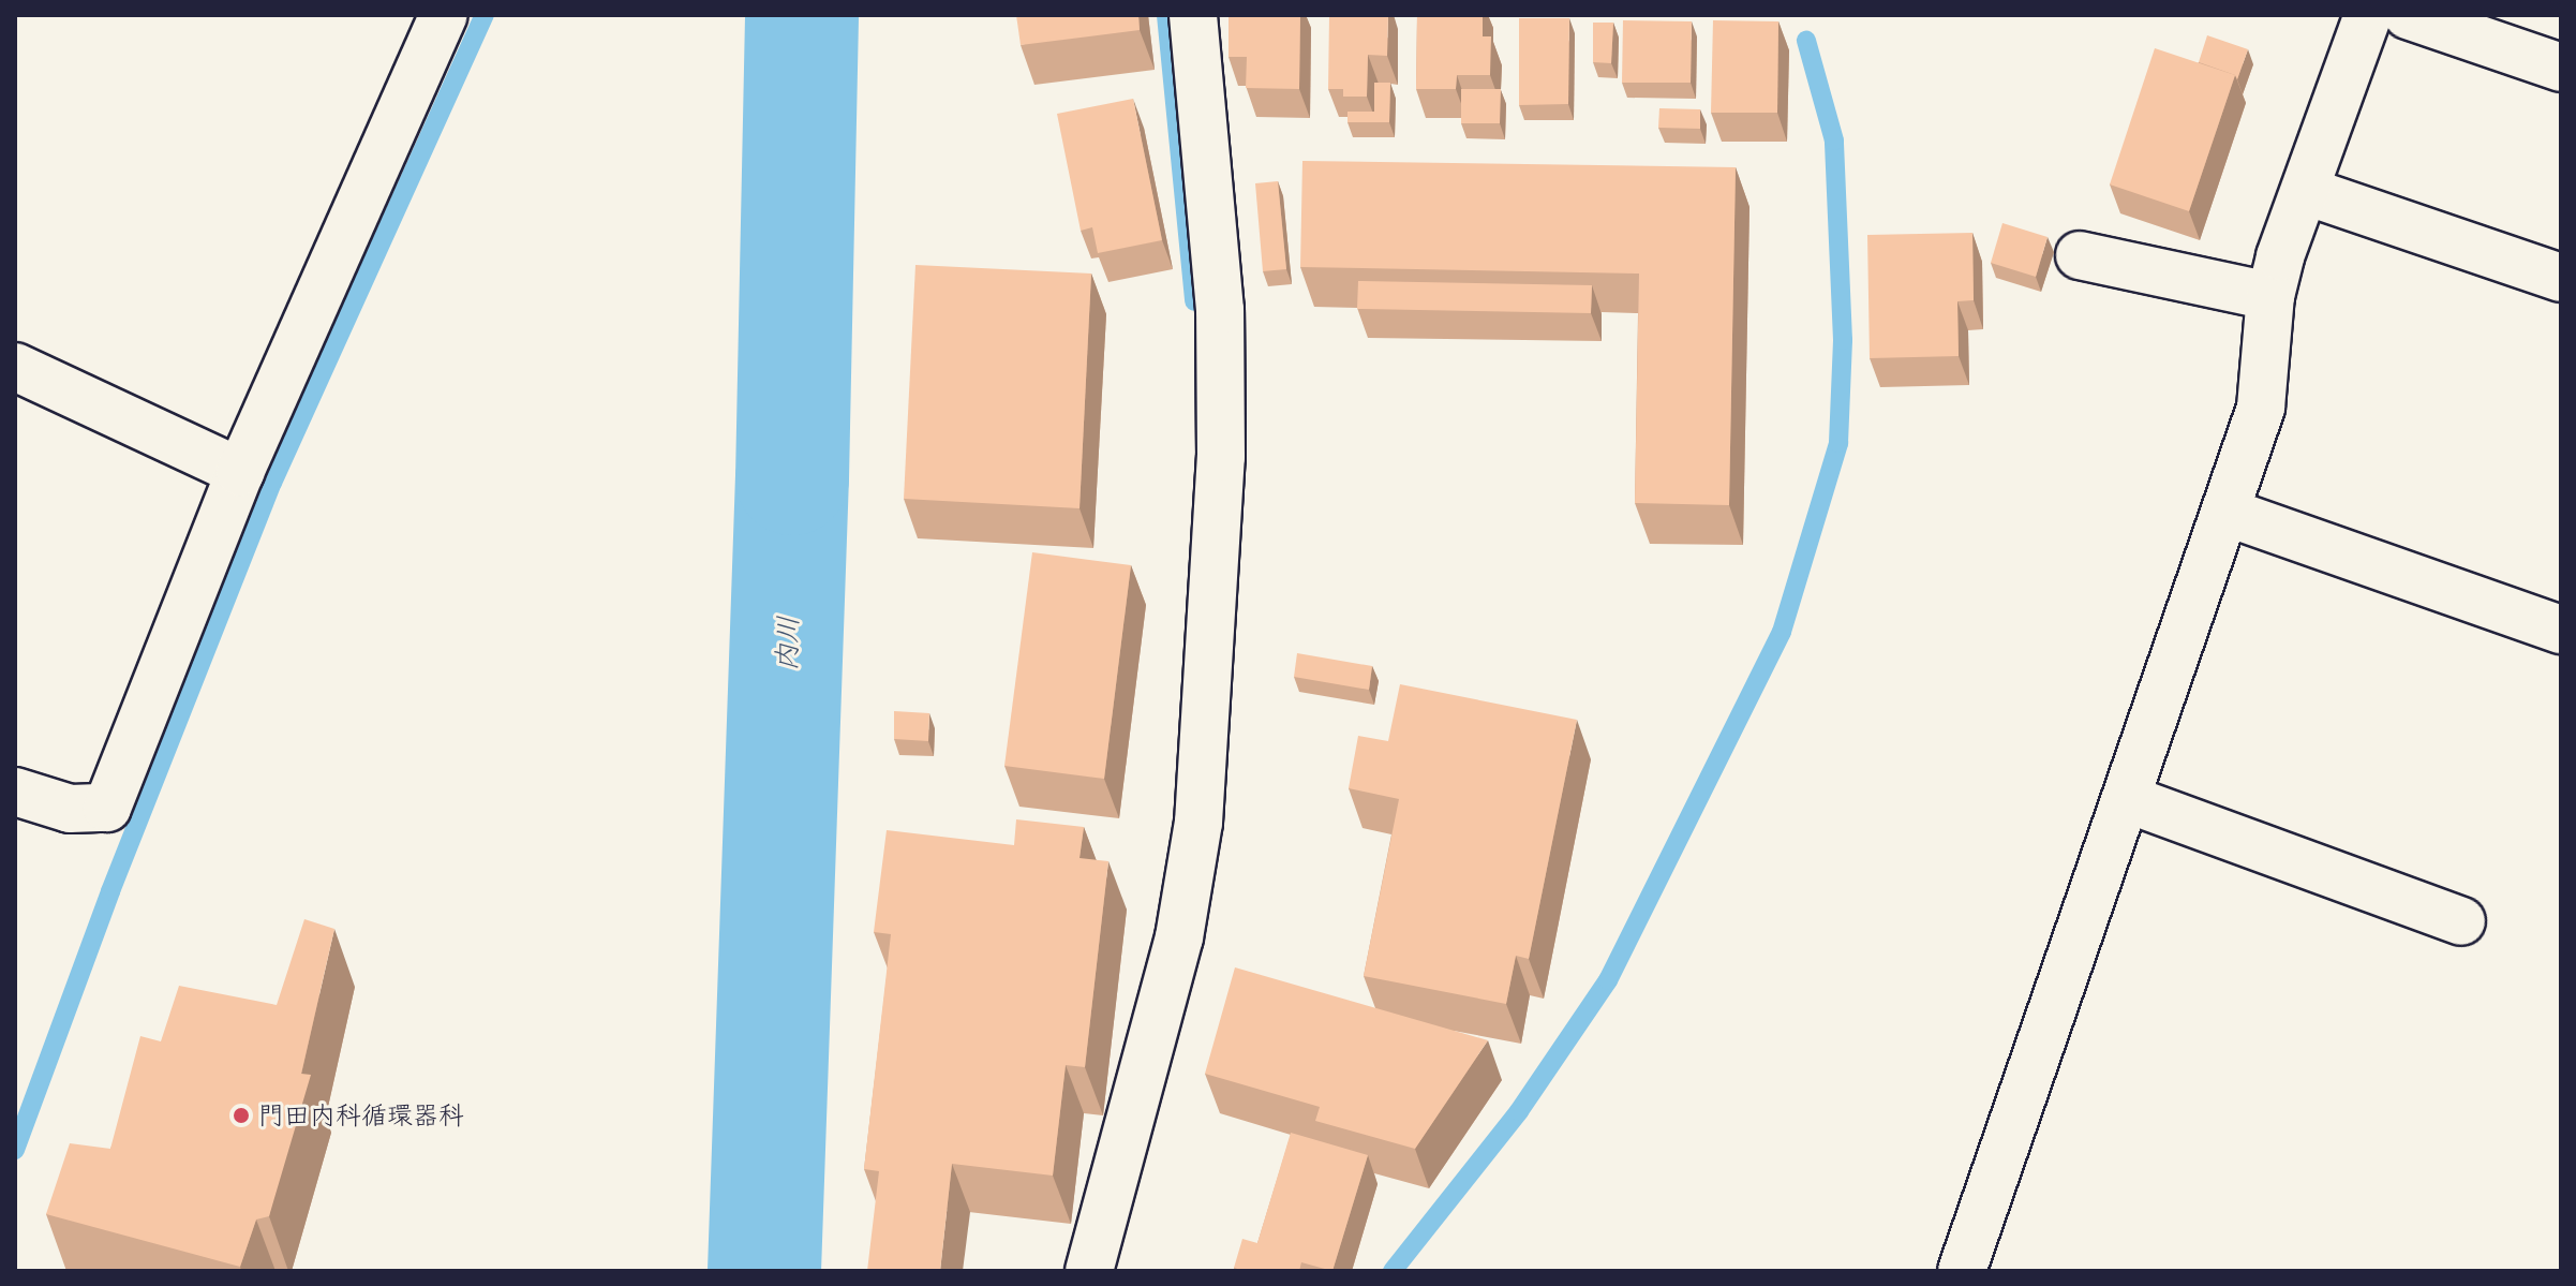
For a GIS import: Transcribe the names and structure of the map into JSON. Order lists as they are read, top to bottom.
{
  "water": ["内川"],
  "places": ["門田内科循環器科"]
}
